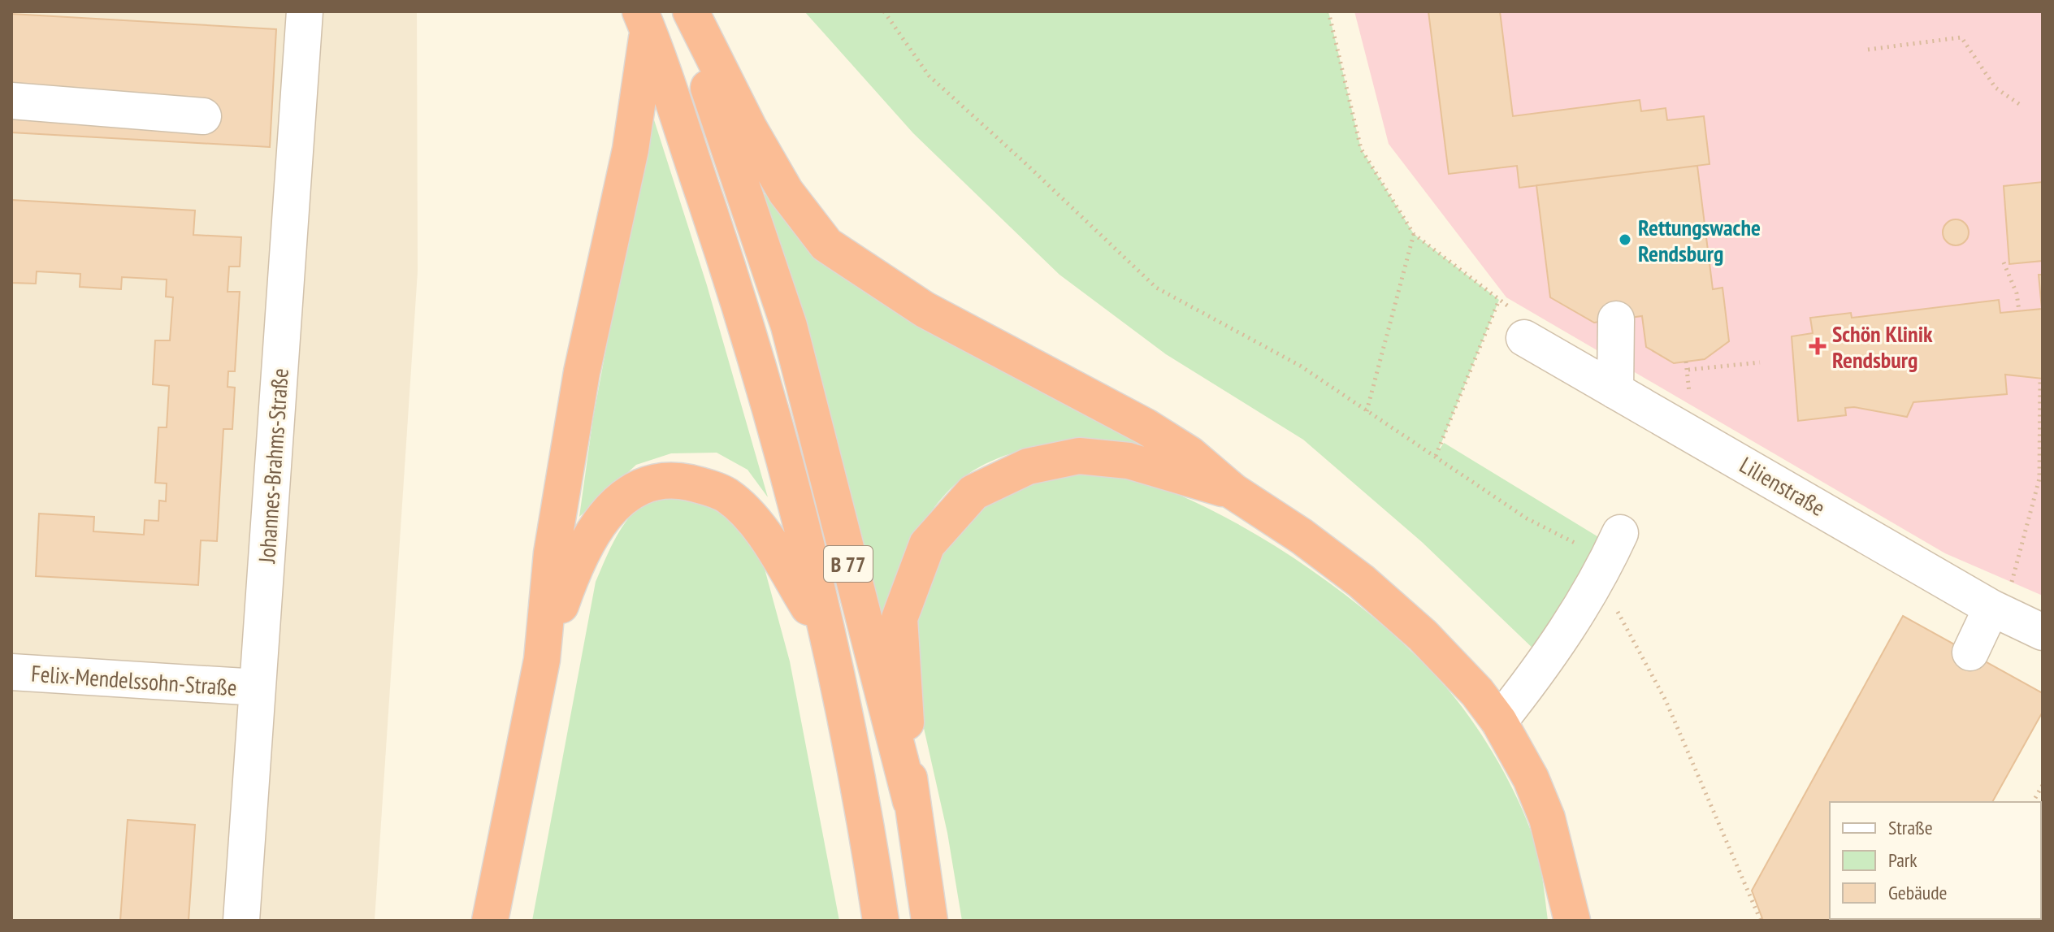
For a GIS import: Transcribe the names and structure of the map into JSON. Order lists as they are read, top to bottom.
{
  "streets": {
    "highway": ["B 77"],
    "street": ["Johannes-Brahms-Straße", "Lilienstraße", "Felix-Mendelssohn-Straße"]
  },
  "crossings": [
    ["Johannes-Brahms-Straße", "Felix-Mendelssohn-Straße"]
  ],
  "places": {
    "other": ["Rettungswache Rendsburg"],
    "health": ["Schön Klinik Rendsburg"]
  },
  "legend": ["Straße", "Park", "Gebäude"]
}
